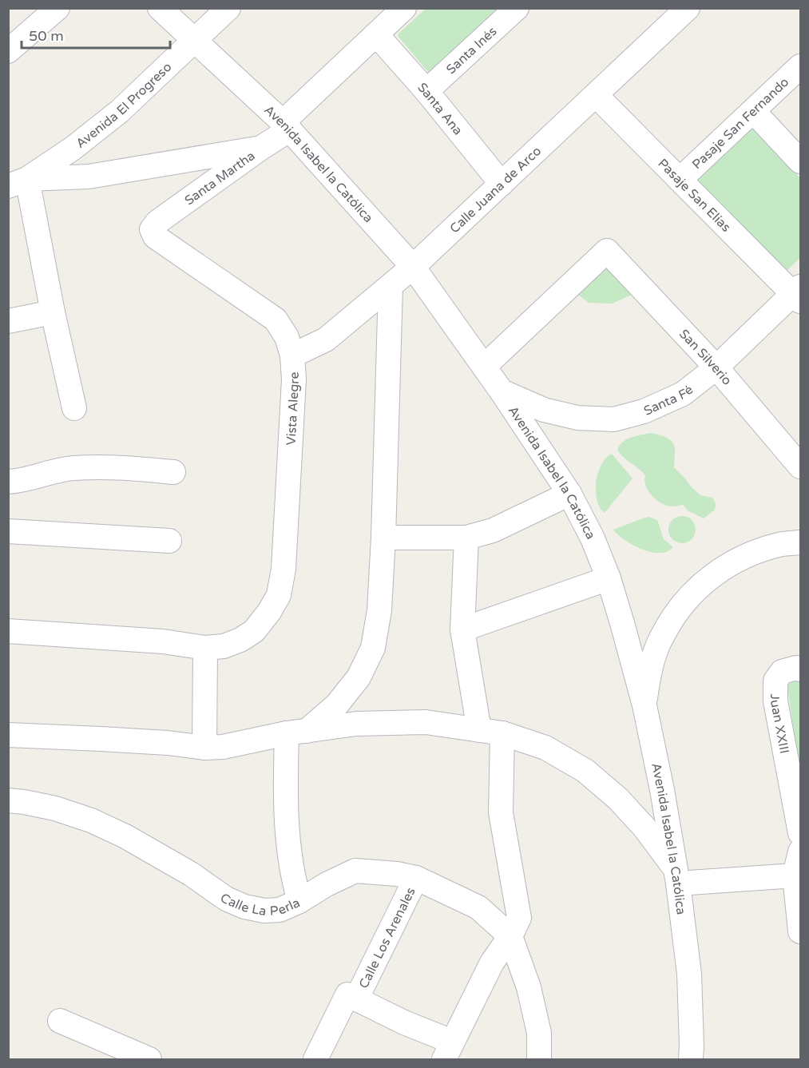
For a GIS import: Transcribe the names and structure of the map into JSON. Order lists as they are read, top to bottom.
{
  "streets": {
    "street": [
      "Santa Inés",
      "Avenida El Progreso",
      "Santa Ana",
      "Pasaje San Fernando",
      "Avenida Isabel la Católica",
      "Santa Martha",
      "Calle Juana de Arco",
      "Pasaje San Elías",
      "San Silverio",
      "Santa Fé",
      "Vista Alegre",
      "Juan XXIII",
      "Calle La Perla",
      "Calle Los Arenales"
    ]
  },
  "crossings": [
    ["Santa Inés", "Santa Ana"],
    ["Avenida El Progreso", "Avenida Isabel la Católica"],
    ["Santa Ana", "Santa Martha"],
    ["Santa Ana", "Calle Juana de Arco"],
    ["Pasaje San Fernando", "Pasaje San Elías"],
    ["Avenida Isabel la Católica", "Santa Martha"],
    ["Avenida Isabel la Católica", "Calle Juana de Arco"],
    ["Avenida Isabel la Católica", "San Silverio"],
    ["Avenida Isabel la Católica", "Santa Fé"],
    ["Santa Martha", "Vista Alegre"],
    ["Calle Juana de Arco", "Pasaje San Elías"],
    ["Calle Juana de Arco", "Vista Alegre"],
    ["Pasaje San Elías", "Santa Fé"],
    ["San Silverio", "Santa Fé"],
    ["Calle La Perla", "Calle Los Arenales"]
  ],
  "scale_bar": "50 m"
}
